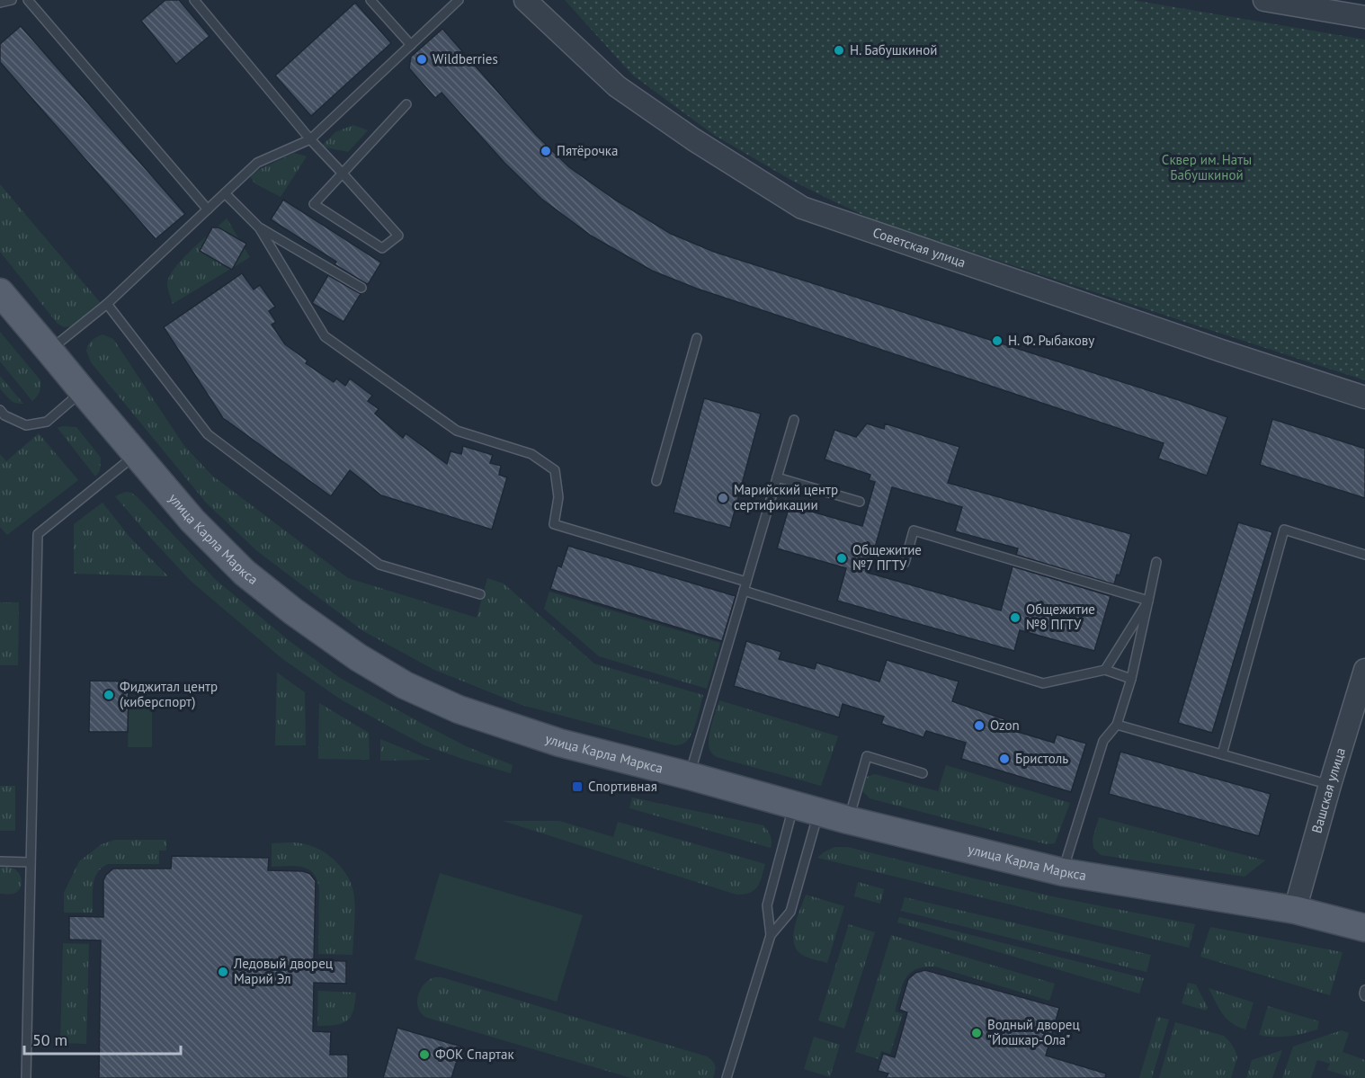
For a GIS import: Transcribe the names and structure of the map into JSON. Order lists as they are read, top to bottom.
{
  "streets": {
    "main road": ["улица Карла Маркса"],
    "street": ["Советская улица", "Вашская улица"]
  },
  "crossings": [
    ["улица Карла Маркса", "Вашская улица"]
  ],
  "parks": ["Сквер им. Наты Бабушкиной"],
  "places": {
    "other": [
      "Н. Бабушкиной",
      "Wildberries",
      "Пятёрочка",
      "Н. Ф. Рыбакову",
      "Марийский центр сертификации",
      "Общежитие №7 ПГТУ",
      "Общежитие №8 ПГТУ",
      "Фиджитал центр (киберспорт)",
      "Ozon",
      "Бристоль",
      "Ледовый дворец Марий Эл",
      "Водный дворец \"Йошкар-Ола\"",
      "ФОК Спартак"
    ],
    "transit": ["Спортивная"]
  },
  "scale_bar": "50 m"
}
